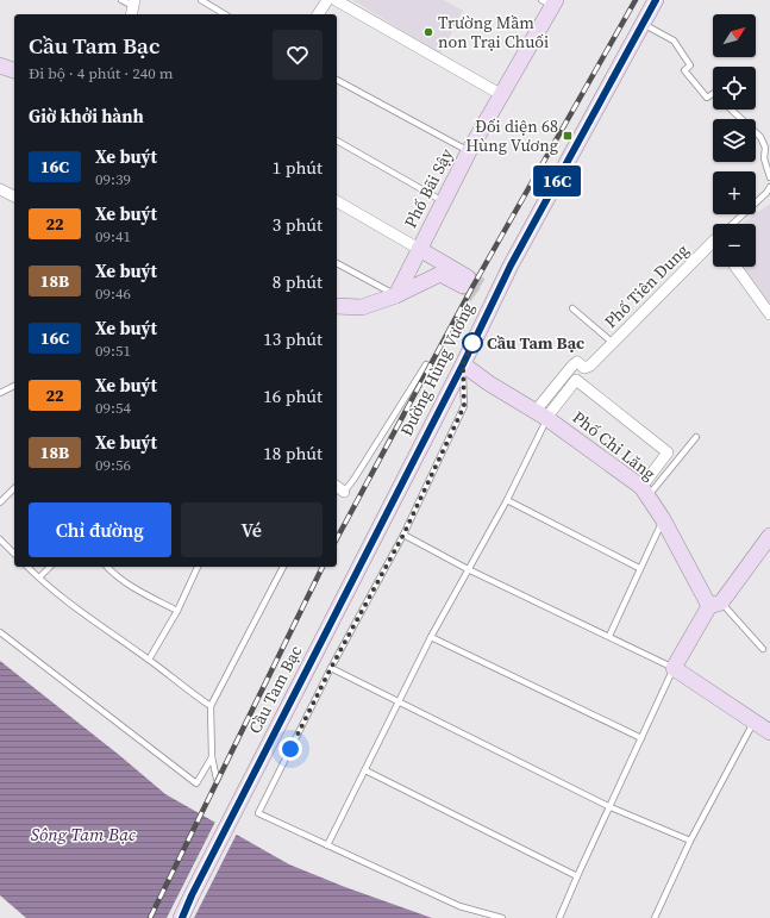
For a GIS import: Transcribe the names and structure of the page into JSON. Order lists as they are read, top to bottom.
{
  "streets": {
    "street": [
      "Phố Bãi Sậy",
      "Phố Tiên Dung",
      "Đường Hùng Vương",
      "Phố Chi Lăng",
      "Cầu Tam Bạc"
    ]
  },
  "crossings": [
    ["Phố Tiên Dung", "Phố Chi Lăng"],
    ["Đường Hùng Vương", "Phố Chi Lăng"],
    ["Đường Hùng Vương", "Cầu Tam Bạc"]
  ],
  "water": ["Sông Tam Bạc"],
  "places": {
    "other": ["Trường Mầm non Trại Chuối", "Cầu Tam Bạc"],
    "transit": ["Đối diện 68 Hùng Vương"]
  },
  "lines": ["bus line 16C"],
  "north": "top right",
  "page": {
    "on_map": "16C",
    "map_buttons": ["+", "−"],
    "heading": [
      ["Cầu Tam Bạc", "Đi bộ · 4 phút · 240 m"],
      "Giờ khởi hành"
    ],
    "list": [
      {
        "mark": "16C",
        "name": "Xe buýt",
        "note": "09:39",
        "value": "1 phút"
      },
      {
        "mark": "22",
        "name": "Xe buýt",
        "note": "09:41",
        "value": "3 phút"
      },
      {
        "mark": "18B",
        "name": "Xe buýt",
        "note": "09:46",
        "value": "8 phút"
      },
      {
        "mark": "16C",
        "name": "Xe buýt",
        "note": "09:51",
        "value": "13 phút"
      },
      {
        "mark": "22",
        "name": "Xe buýt",
        "note": "09:54",
        "value": "16 phút"
      },
      {
        "mark": "18B",
        "name": "Xe buýt",
        "note": "09:56",
        "value": "18 phút"
      }
    ],
    "buttons": ["Chỉ đường", "Vé"]
  }
}
